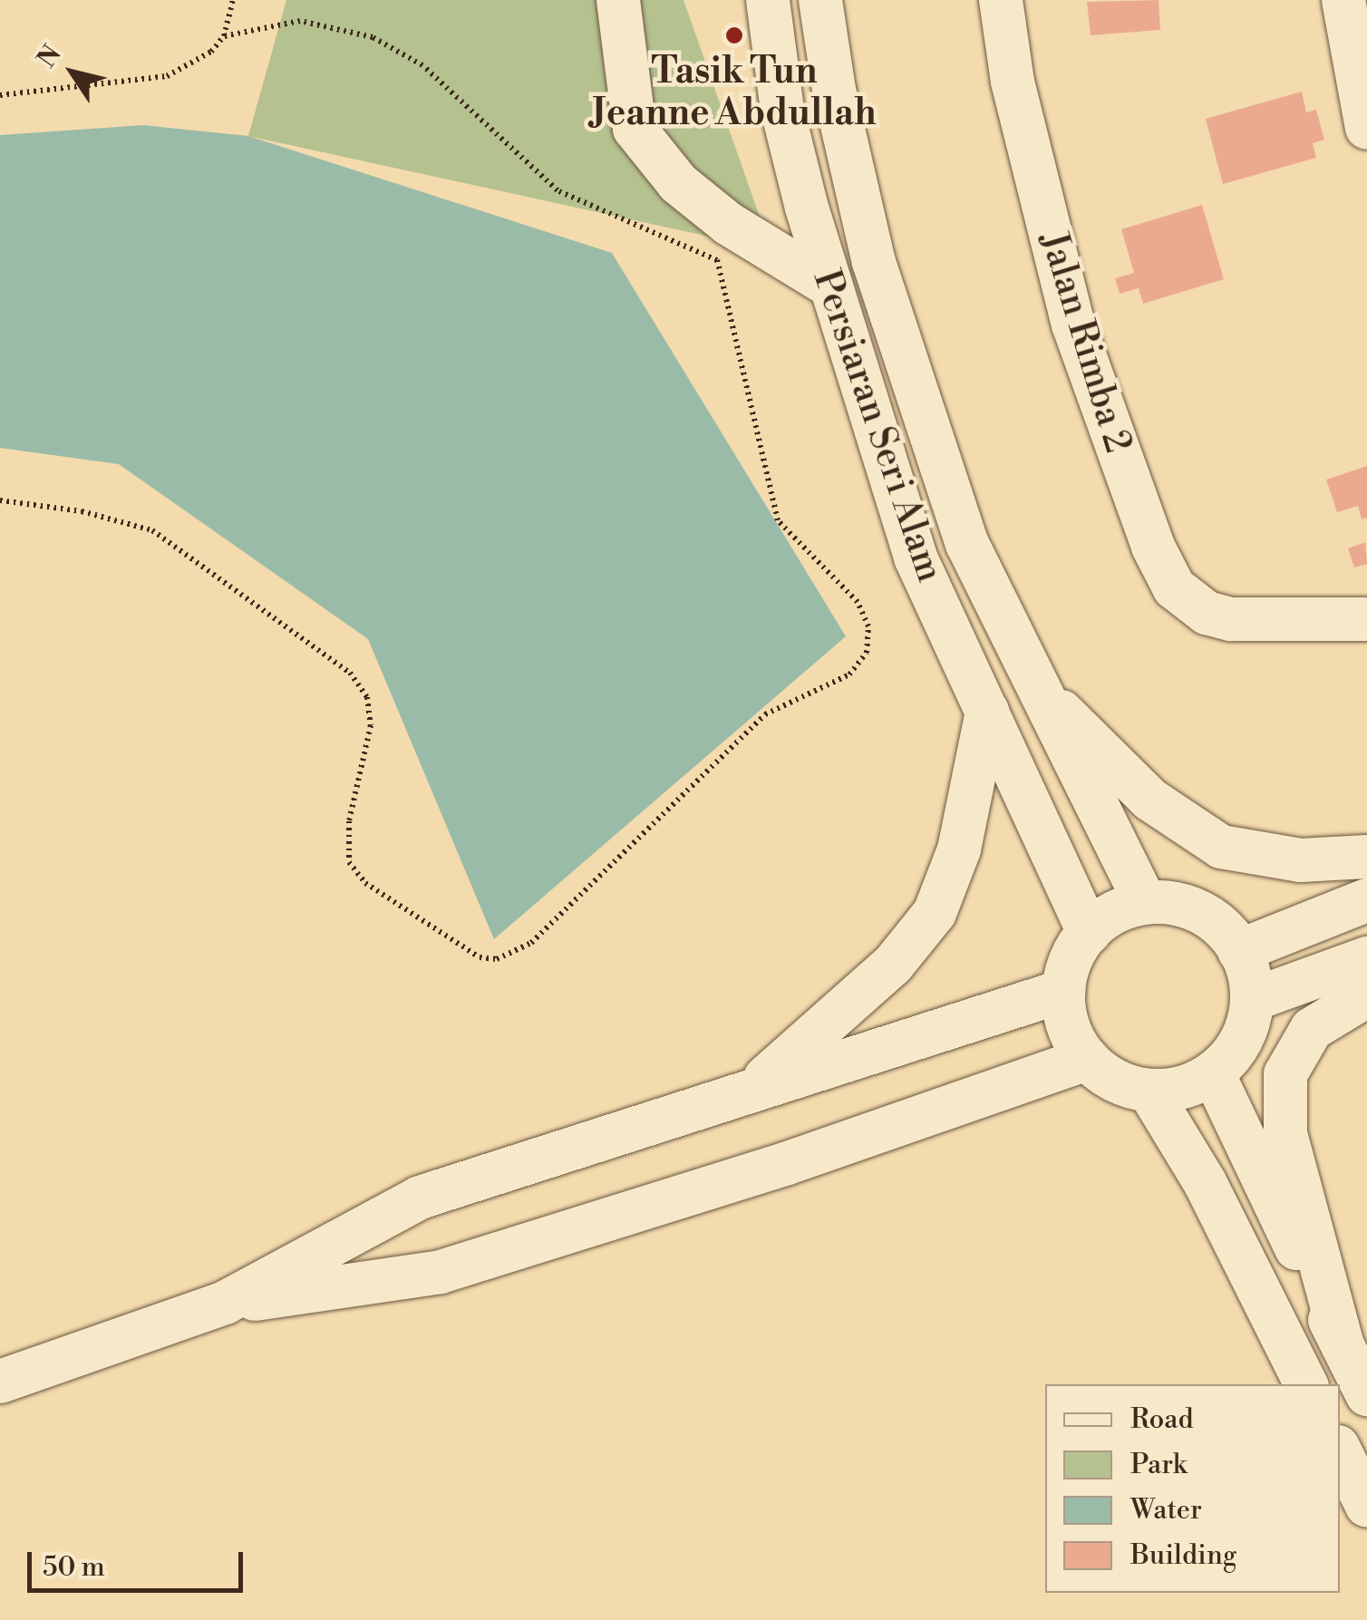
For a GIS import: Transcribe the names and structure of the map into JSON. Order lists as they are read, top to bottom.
{
  "streets": {
    "street": ["Jalan Rimba 2", "Persiaran Seri Alam"]
  },
  "places": ["Tasik Tun Jeanne Abdullah"],
  "legend": [
    "Road",
    "Park",
    "Water",
    "Building"
  ],
  "scale_bar": "50 m",
  "north": "top left"
}
